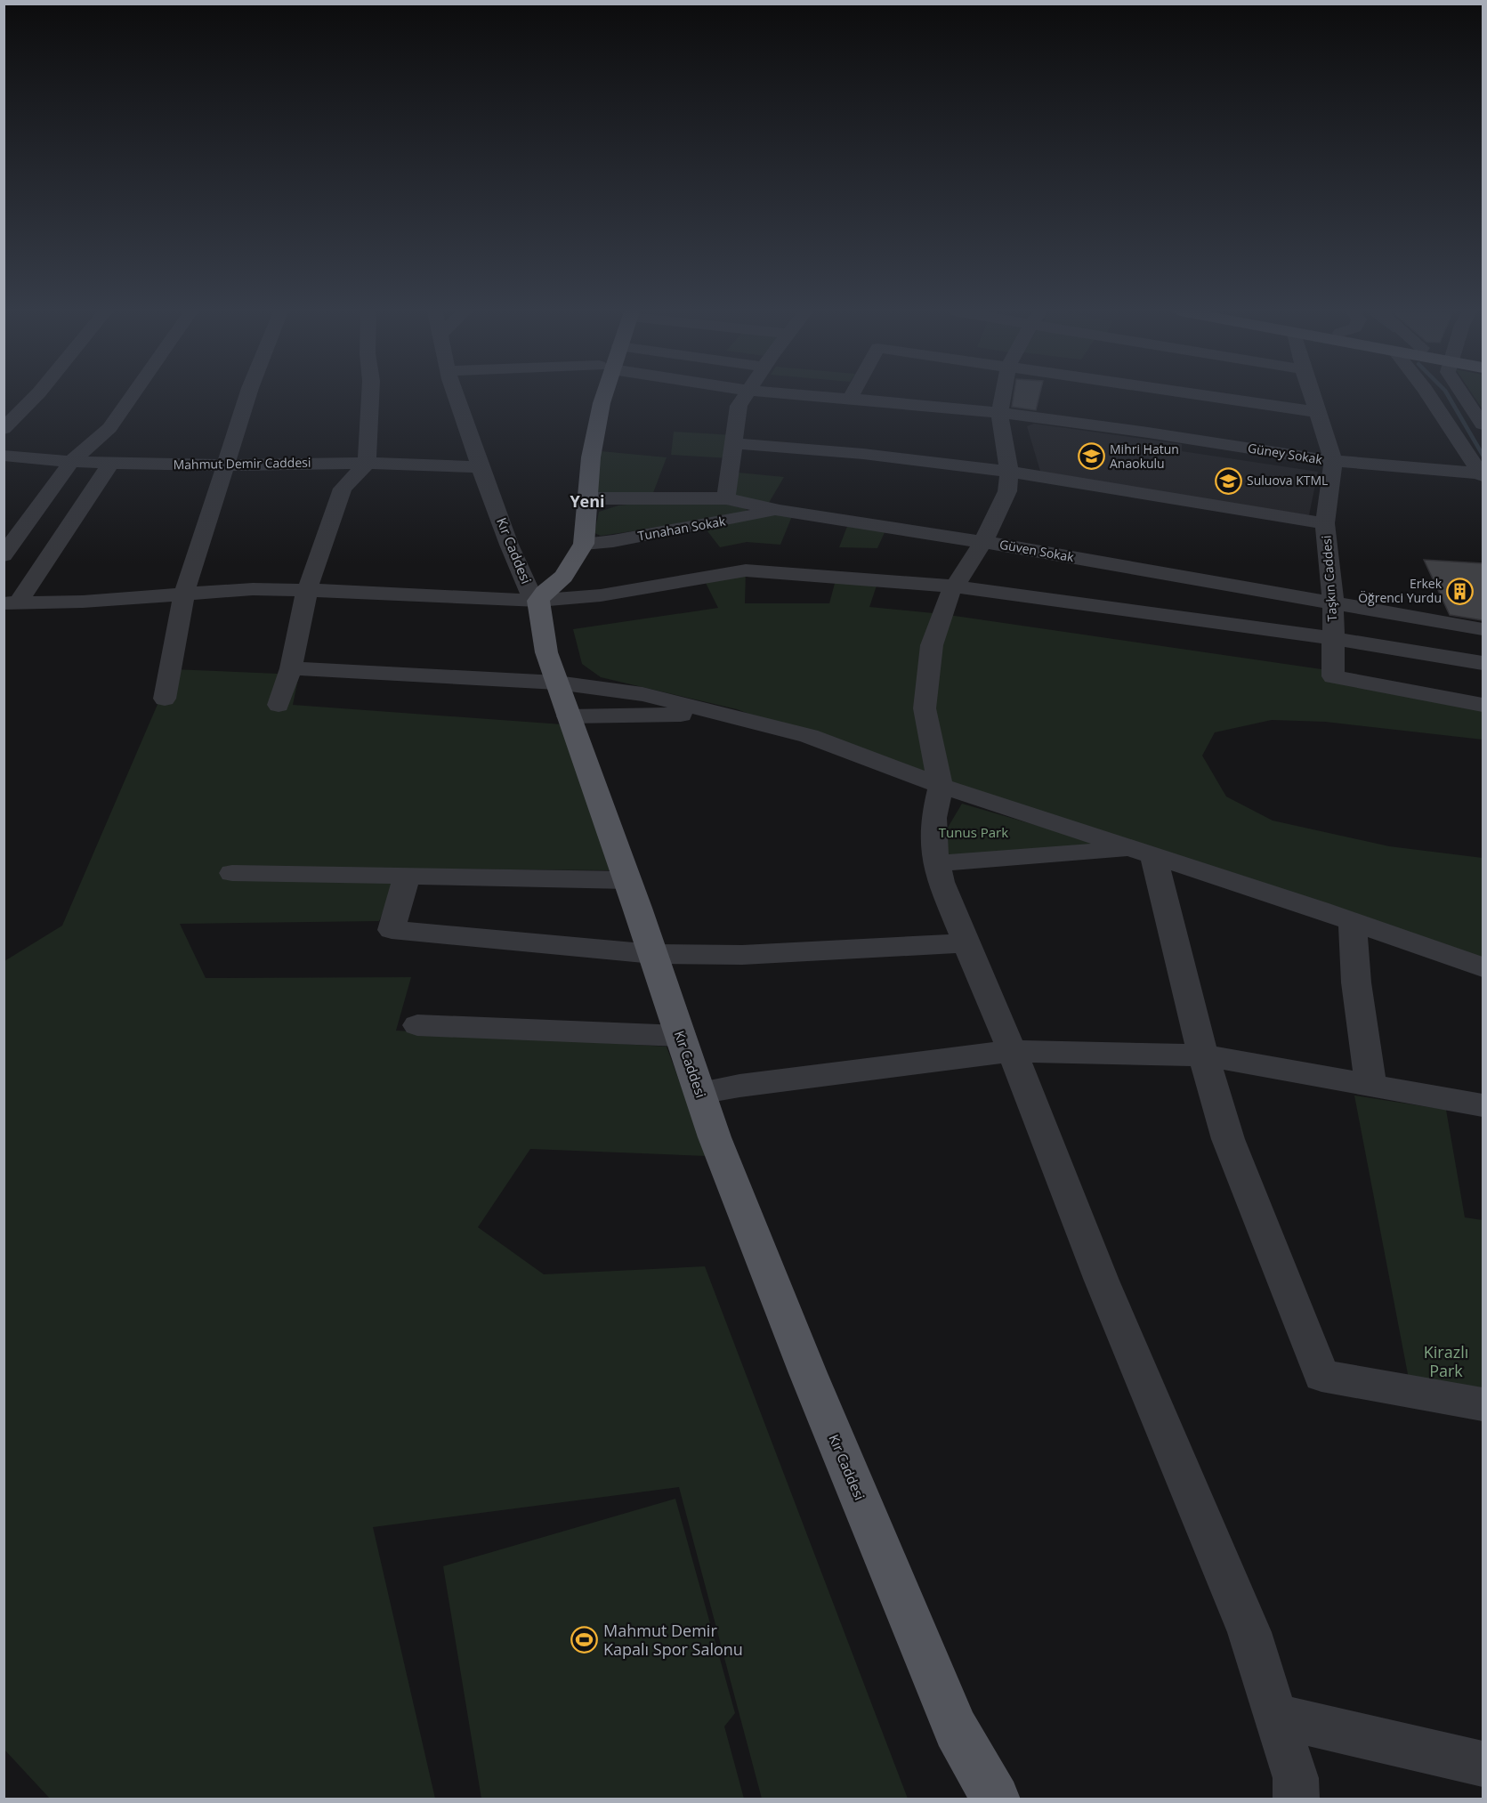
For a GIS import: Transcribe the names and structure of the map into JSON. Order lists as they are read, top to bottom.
{
  "streets": {
    "main road": ["Kır Caddesi"],
    "street": [
      "Güney Sokak",
      "Mahmut Demir Caddesi",
      "Tunahan Sokak",
      "Güven Sokak",
      "Taşkın Caddesi"
    ]
  },
  "crossings": [
    ["Güney Sokak", "Taşkın Caddesi"],
    ["Mahmut Demir Caddesi", "Kır Caddesi"],
    ["Tunahan Sokak", "Güven Sokak"],
    ["Güven Sokak", "Taşkın Caddesi"]
  ],
  "districts": ["Yeni"],
  "parks": ["Tunus Park", "Kirazlı Park"],
  "places": {
    "school or university": ["Mihri Hatun Anaokulu", "Suluova KTML"],
    "building": ["Erkek Öğrenci Yurdu"],
    "sports": ["Mahmut Demir Kapalı Spor Salonu"]
  }
}
